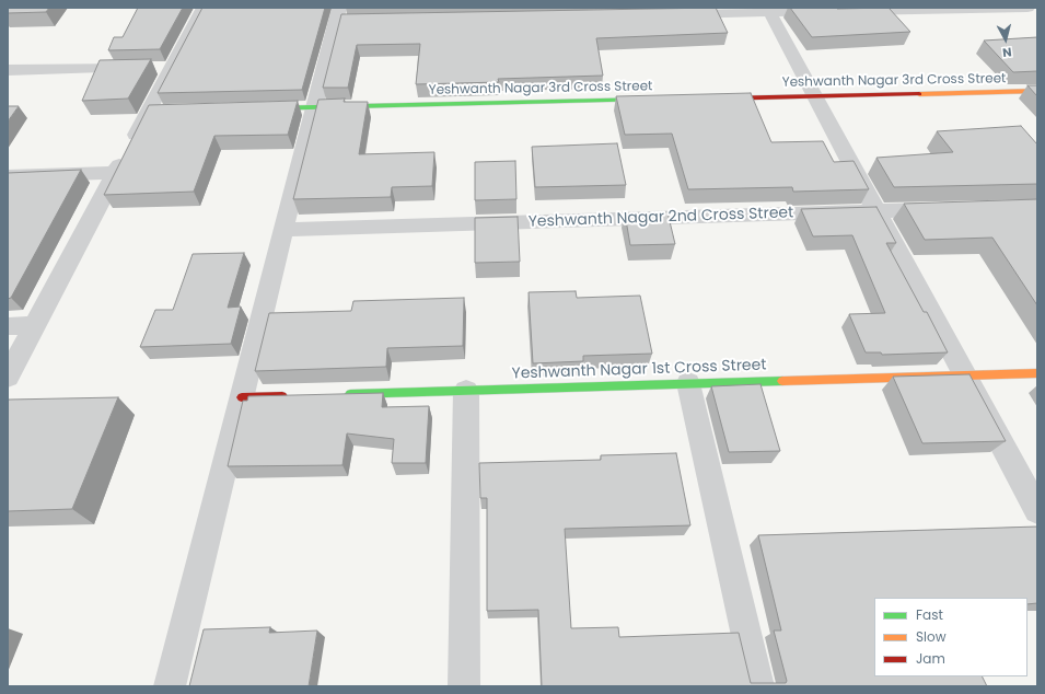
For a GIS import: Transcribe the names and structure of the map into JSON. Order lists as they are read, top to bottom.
{
  "streets": {
    "street": ["Yeshwanth Nagar 3rd Cross Street", "Yeshwanth Nagar 2nd Cross Street", "Yeshwanth Nagar 1st Cross Street"]
  },
  "legend": ["Fast", "Slow", "Jam"],
  "north": "bottom"
}
